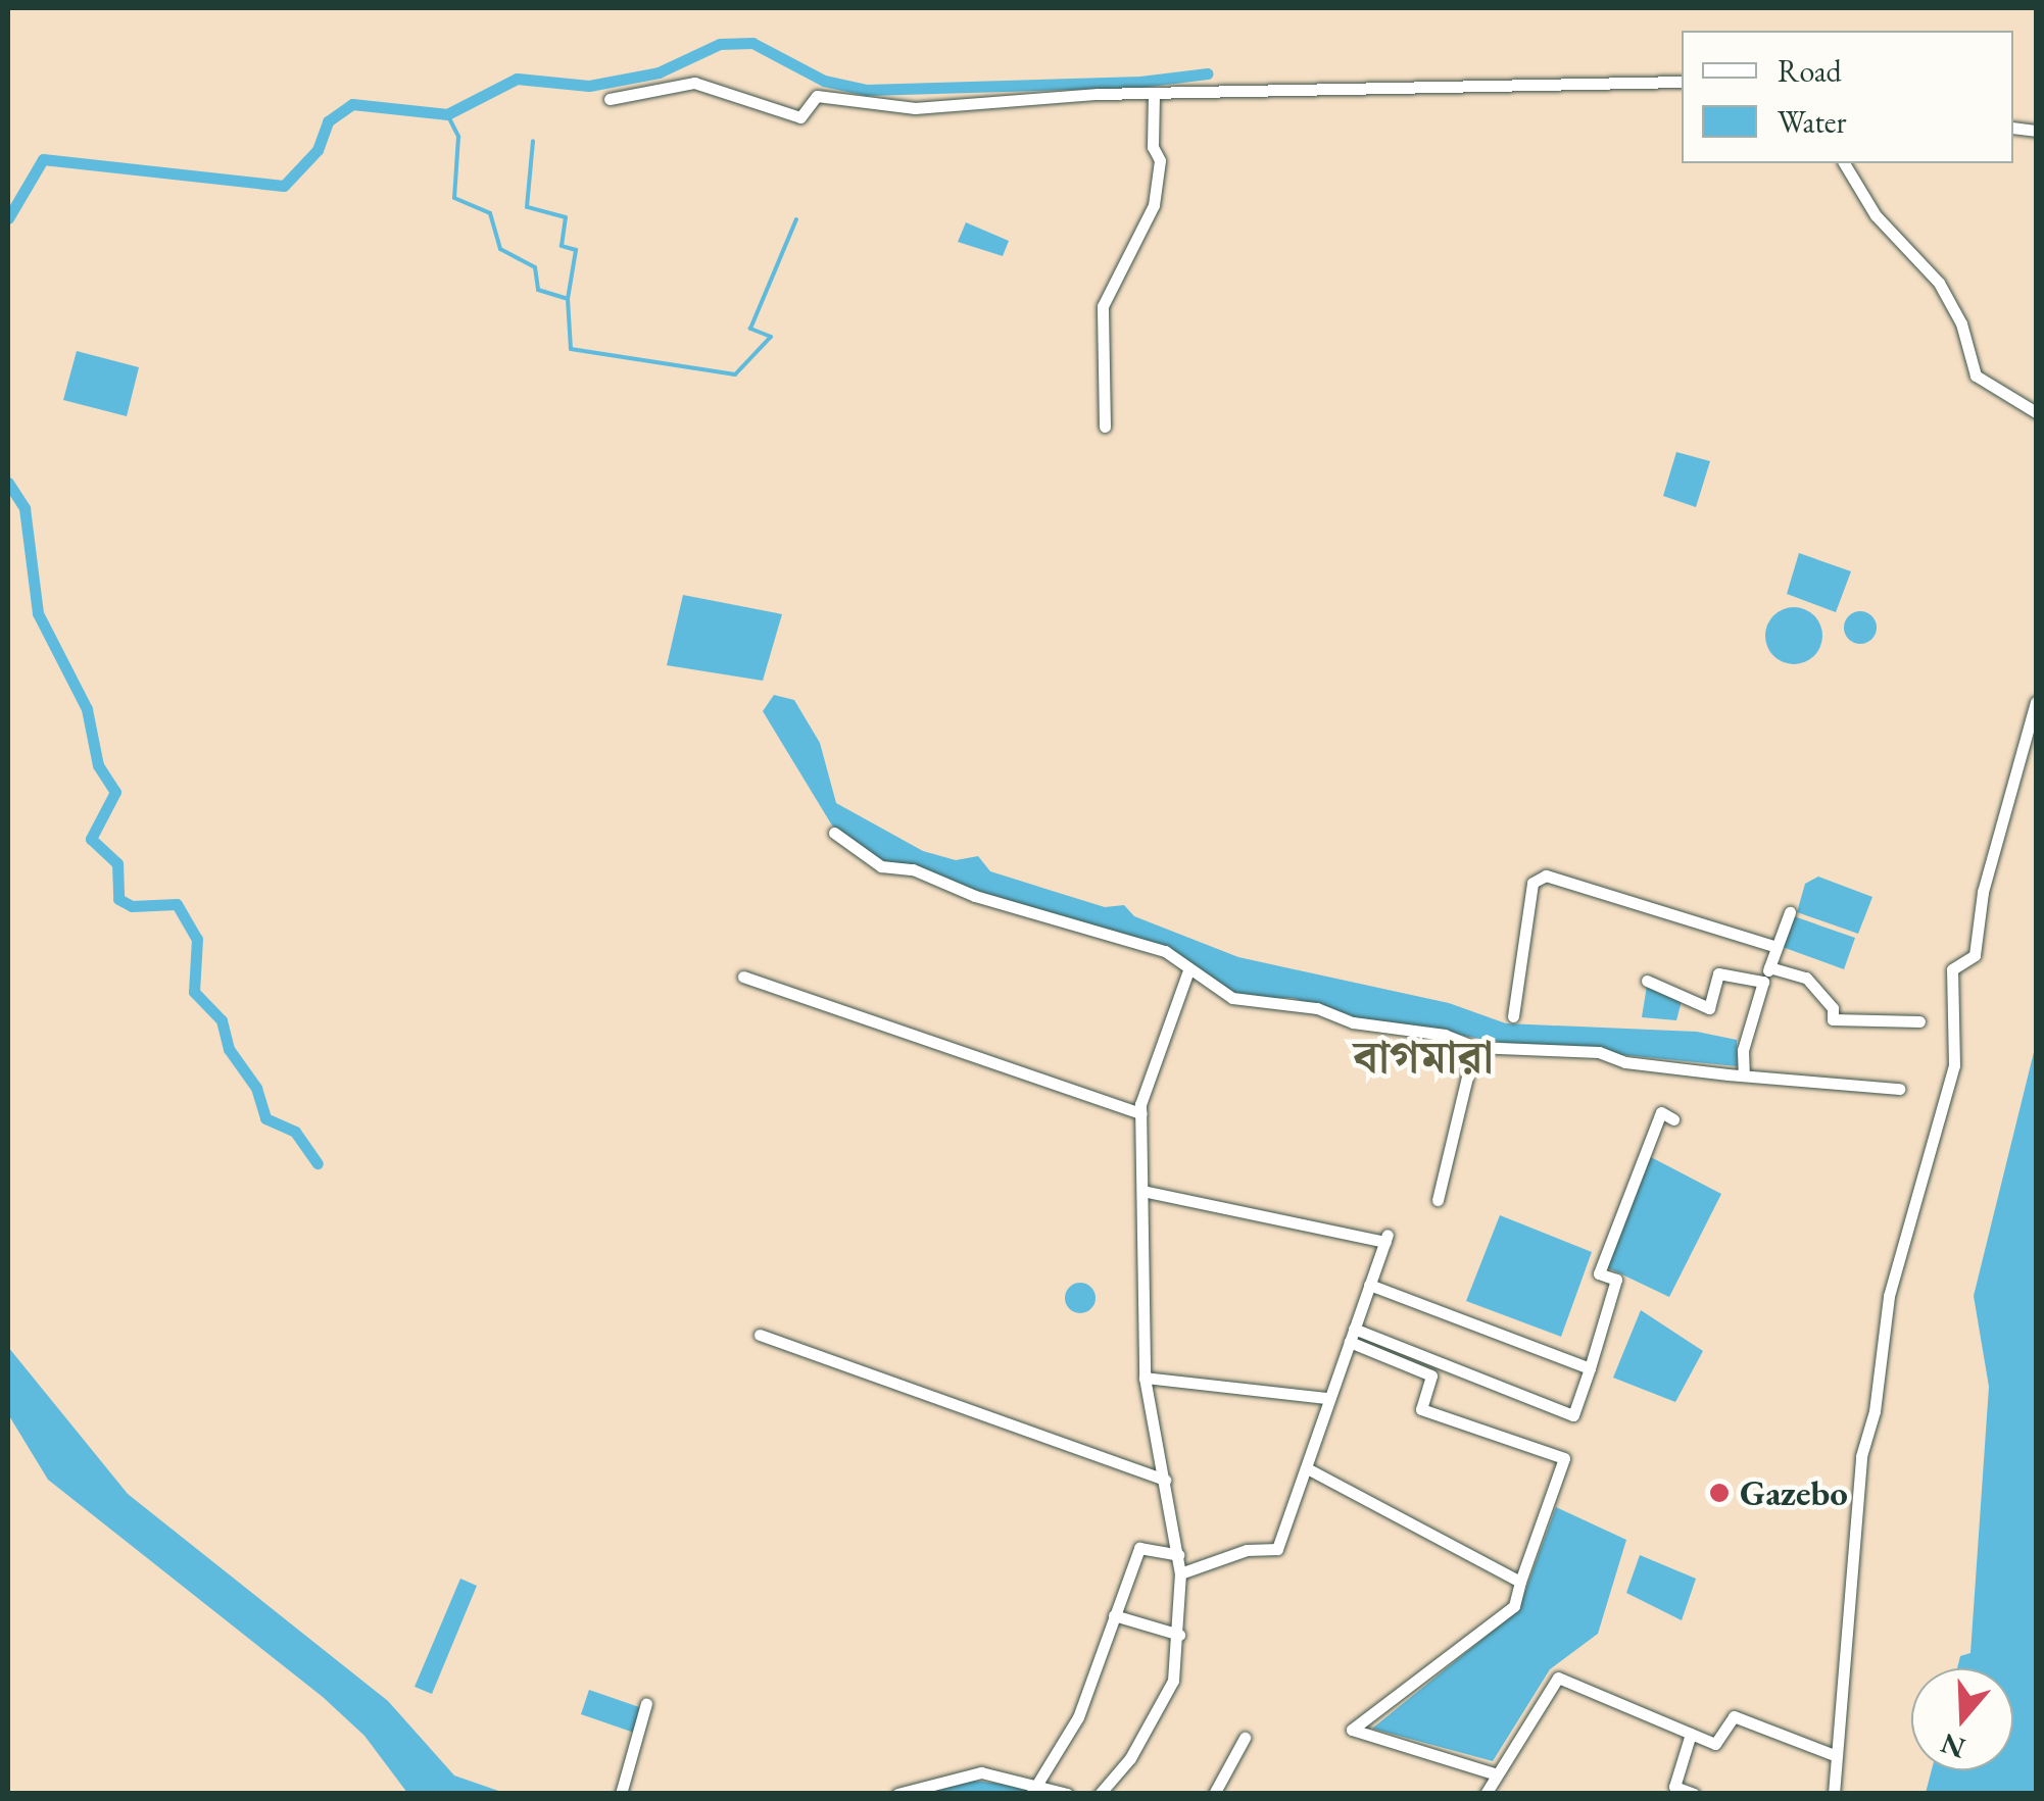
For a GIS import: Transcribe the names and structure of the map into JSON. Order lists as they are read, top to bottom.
{
  "districts": ["বাগমারা"],
  "places": ["Gazebo"],
  "legend": ["Road", "Water"],
  "north": "bottom"
}
